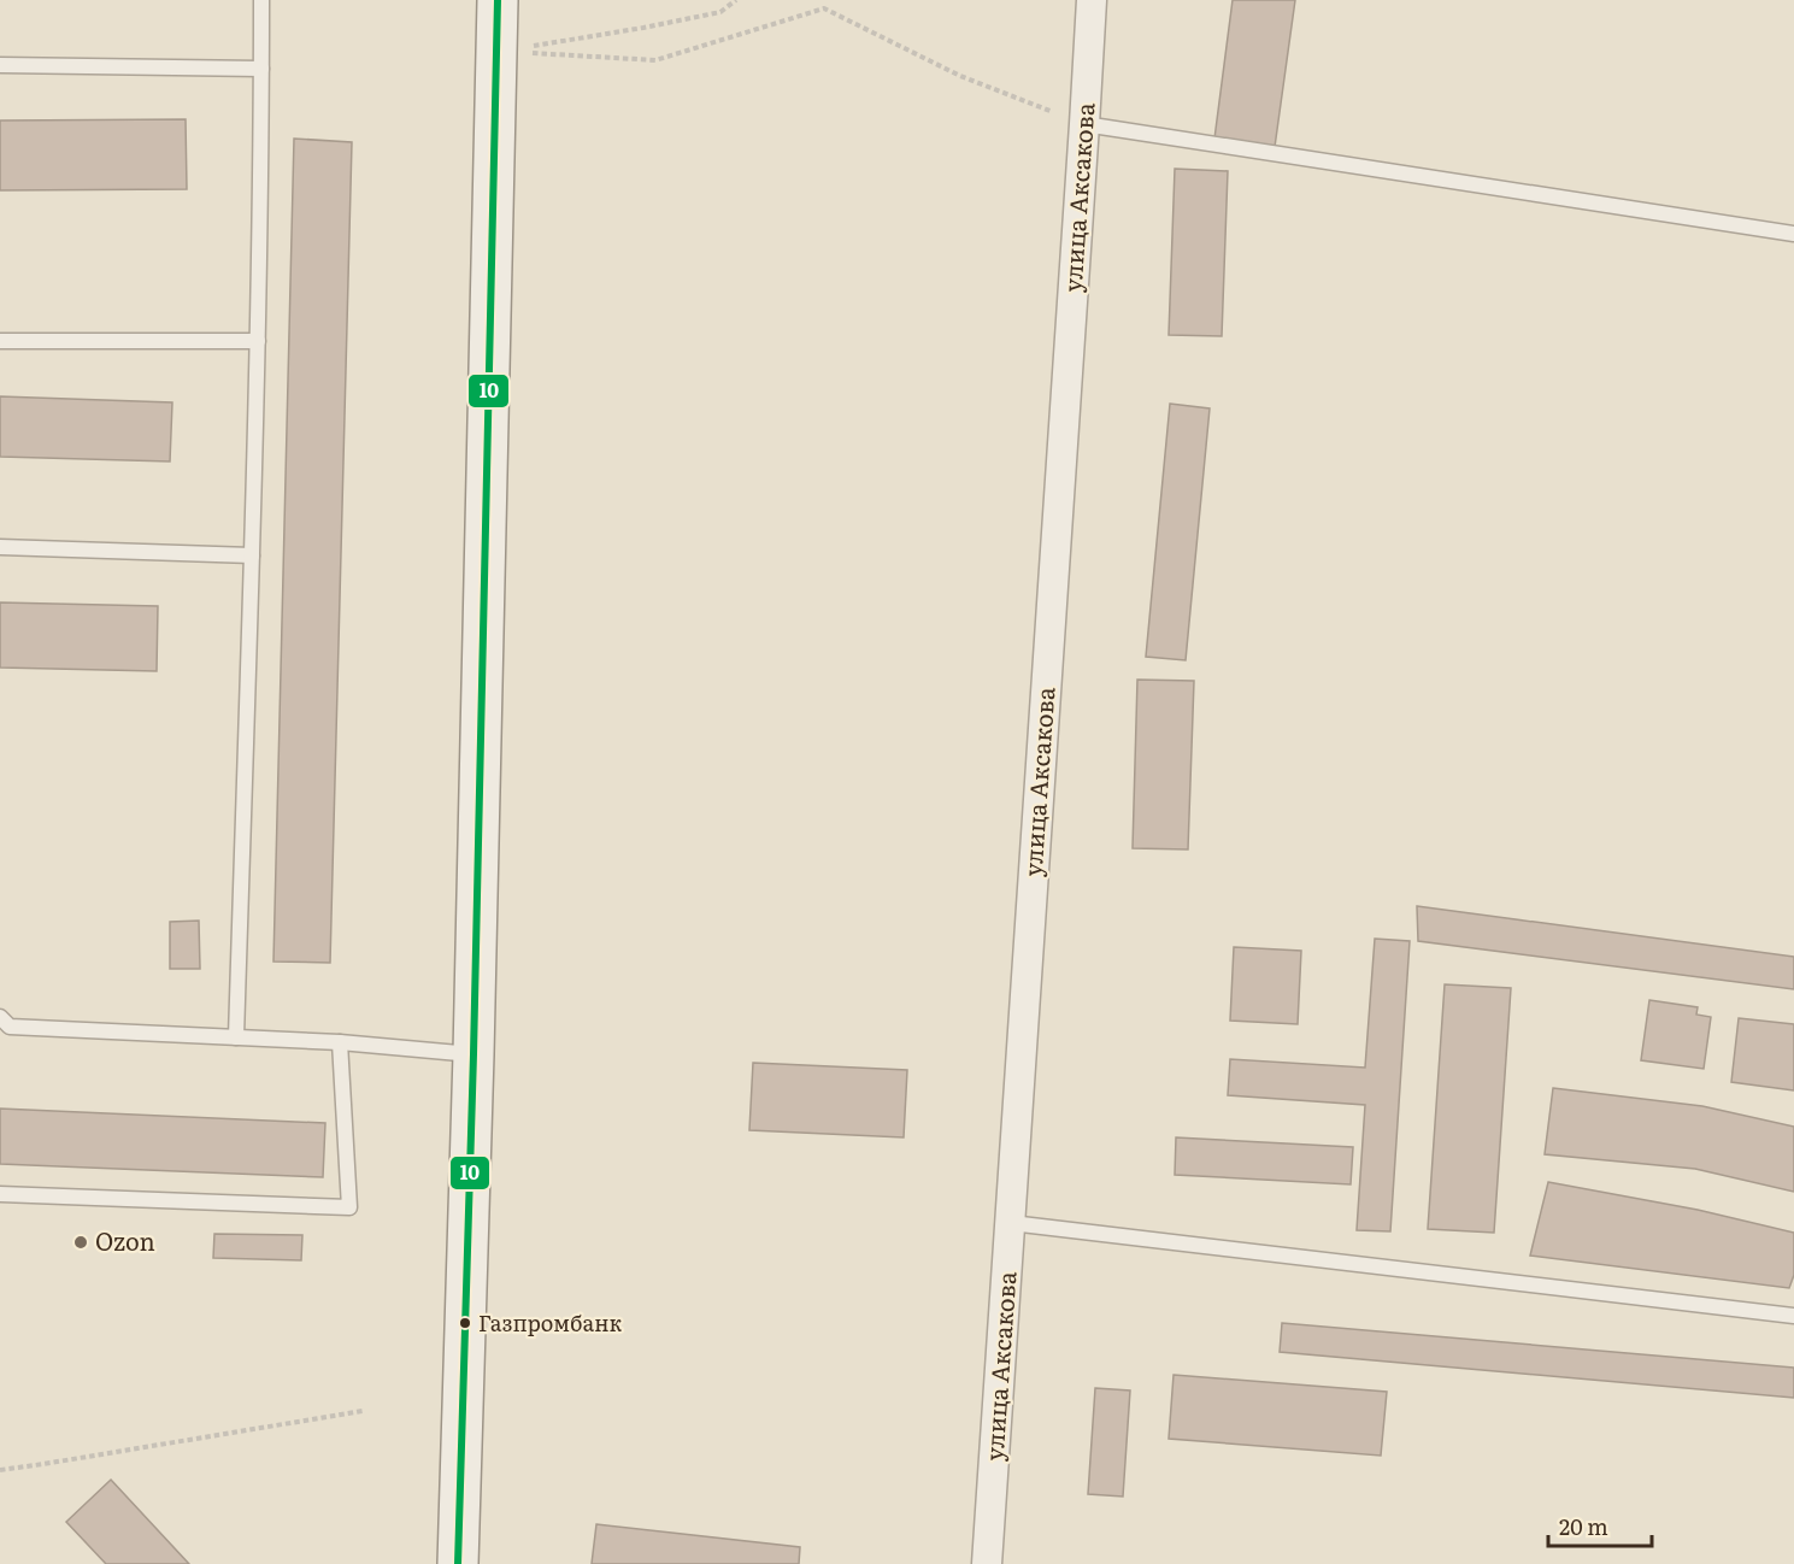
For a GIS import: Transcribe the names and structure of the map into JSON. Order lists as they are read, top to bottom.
{
  "streets": {
    "street": ["улица Аксакова"]
  },
  "places": ["Ozon", "Газпромбанк"],
  "lines": ["transit line 10"],
  "scale_bar": "20 m"
}
